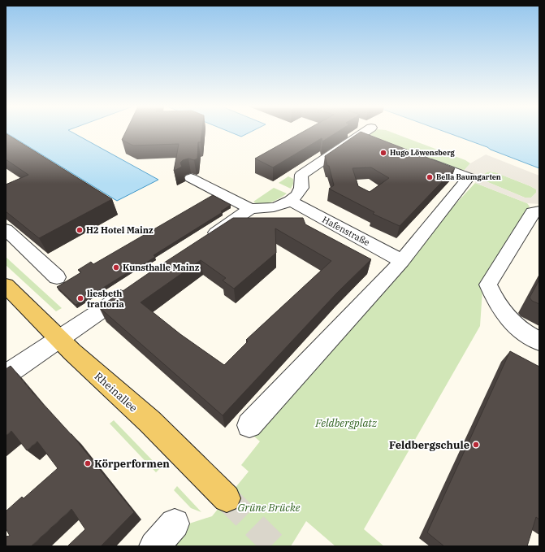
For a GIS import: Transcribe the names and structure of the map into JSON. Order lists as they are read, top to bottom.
{
  "streets": {
    "main road": ["Rheinallee"],
    "street": ["Hafenstraße"]
  },
  "parks": ["Feldbergplatz", "Grüne Brücke"],
  "places": [
    "Hugo Löwensberg",
    "Bella Baumgarten",
    "H2 Hotel Mainz",
    "Kunsthalle Mainz",
    "liesbeth trattoria",
    "Feldbergschule",
    "Körperformen"
  ]
}
